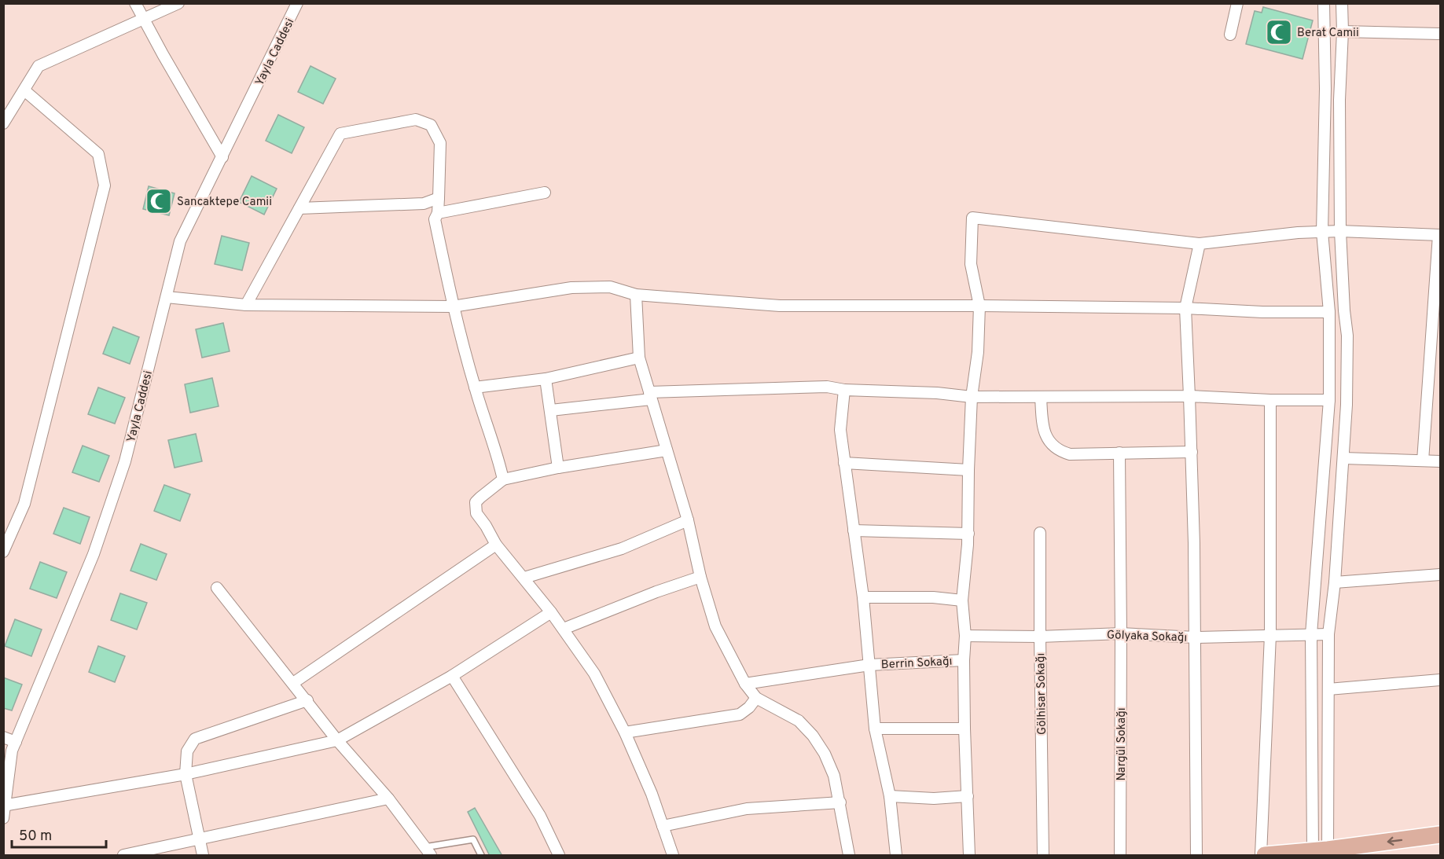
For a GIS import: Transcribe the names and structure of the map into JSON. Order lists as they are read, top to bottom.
{
  "streets": {
    "street": [
      "Yayla Caddesi",
      "Gölyaka Sokağı",
      "Berrin Sokağı",
      "Gölhisar Sokağı",
      "Nargül Sokağı"
    ]
  },
  "crossings": [
    ["Gölyaka Sokağı", "Gölhisar Sokağı"],
    ["Gölyaka Sokağı", "Nargül Sokağı"]
  ],
  "places": {
    "mosque": ["Berat Camii", "Sancaktepe Camii"]
  },
  "scale_bar": "50 m"
}
